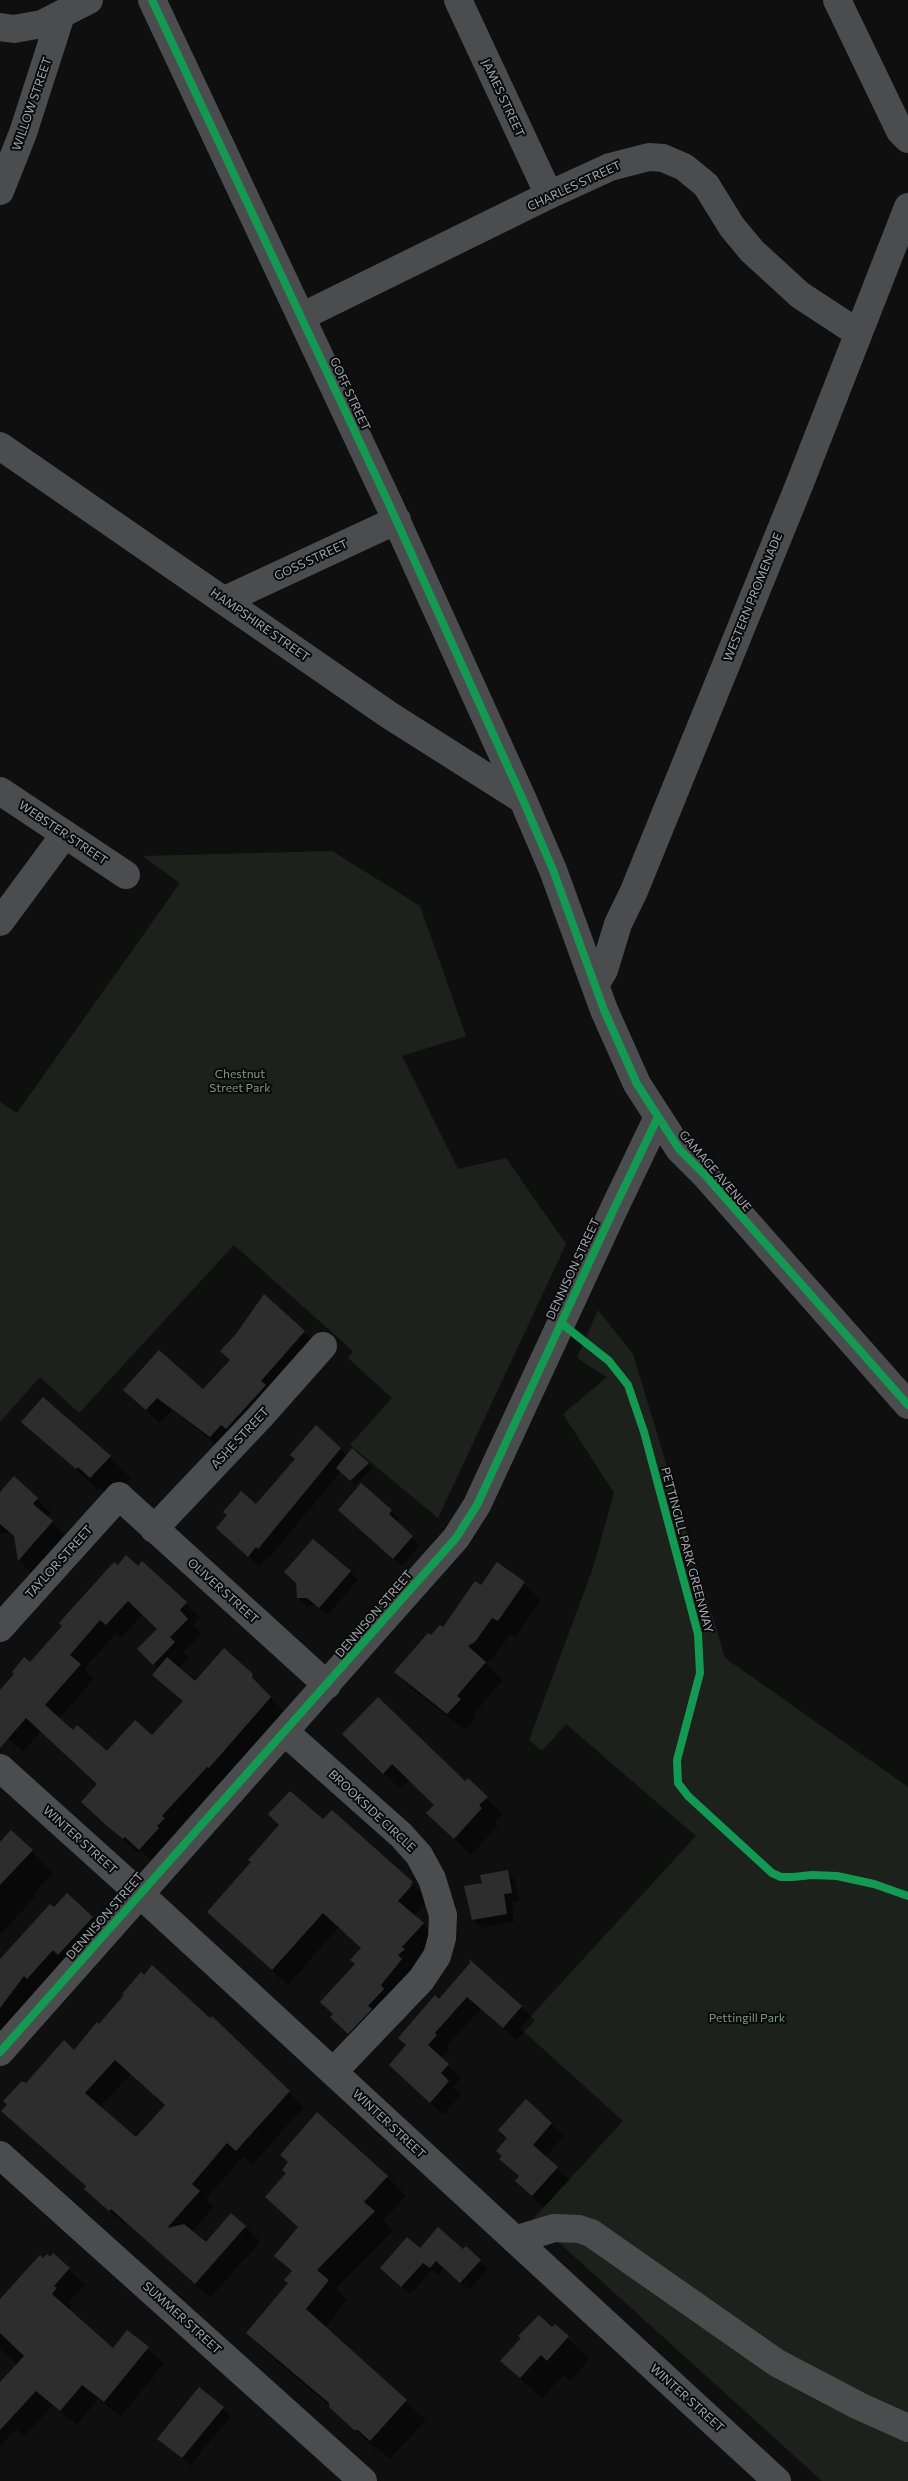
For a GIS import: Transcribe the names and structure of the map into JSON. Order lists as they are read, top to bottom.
{
  "streets": {
    "street": [
      "JAMES STREET",
      "WILLOW STREET",
      "CHARLES STREET",
      "GOFF STREET",
      "GOSS STREET",
      "WESTERN PROMENADE",
      "HAMPSHIRE STREET",
      "WEBSTER STREET",
      "GAMAGE AVENUE",
      "DENNISON STREET",
      "ASHE STREET",
      "TAYLOR STREET",
      "OLIVER STREET",
      "BROOKSIDE CIRCLE",
      "WINTER STREET",
      "SUMMER STREET"
    ],
    "cycle path": ["PETTINGILL PARK GREENWAY"]
  },
  "crossings": [
    ["JAMES STREET", "CHARLES STREET"],
    ["CHARLES STREET", "GOFF STREET"],
    ["CHARLES STREET", "WESTERN PROMENADE"],
    ["GOFF STREET", "GOSS STREET"],
    ["GOFF STREET", "HAMPSHIRE STREET"],
    ["GOFF STREET", "GAMAGE AVENUE"],
    ["GOSS STREET", "HAMPSHIRE STREET"],
    ["WESTERN PROMENADE", "GAMAGE AVENUE"],
    ["HAMPSHIRE STREET", "GAMAGE AVENUE"],
    ["GAMAGE AVENUE", "DENNISON STREET"],
    ["DENNISON STREET", "OLIVER STREET"],
    ["DENNISON STREET", "BROOKSIDE CIRCLE"],
    ["DENNISON STREET", "WINTER STREET"],
    ["ASHE STREET", "OLIVER STREET"],
    ["TAYLOR STREET", "OLIVER STREET"],
    ["BROOKSIDE CIRCLE", "WINTER STREET"]
  ],
  "parks": ["Chestnut Street Park", "Pettingill Park"]
}
